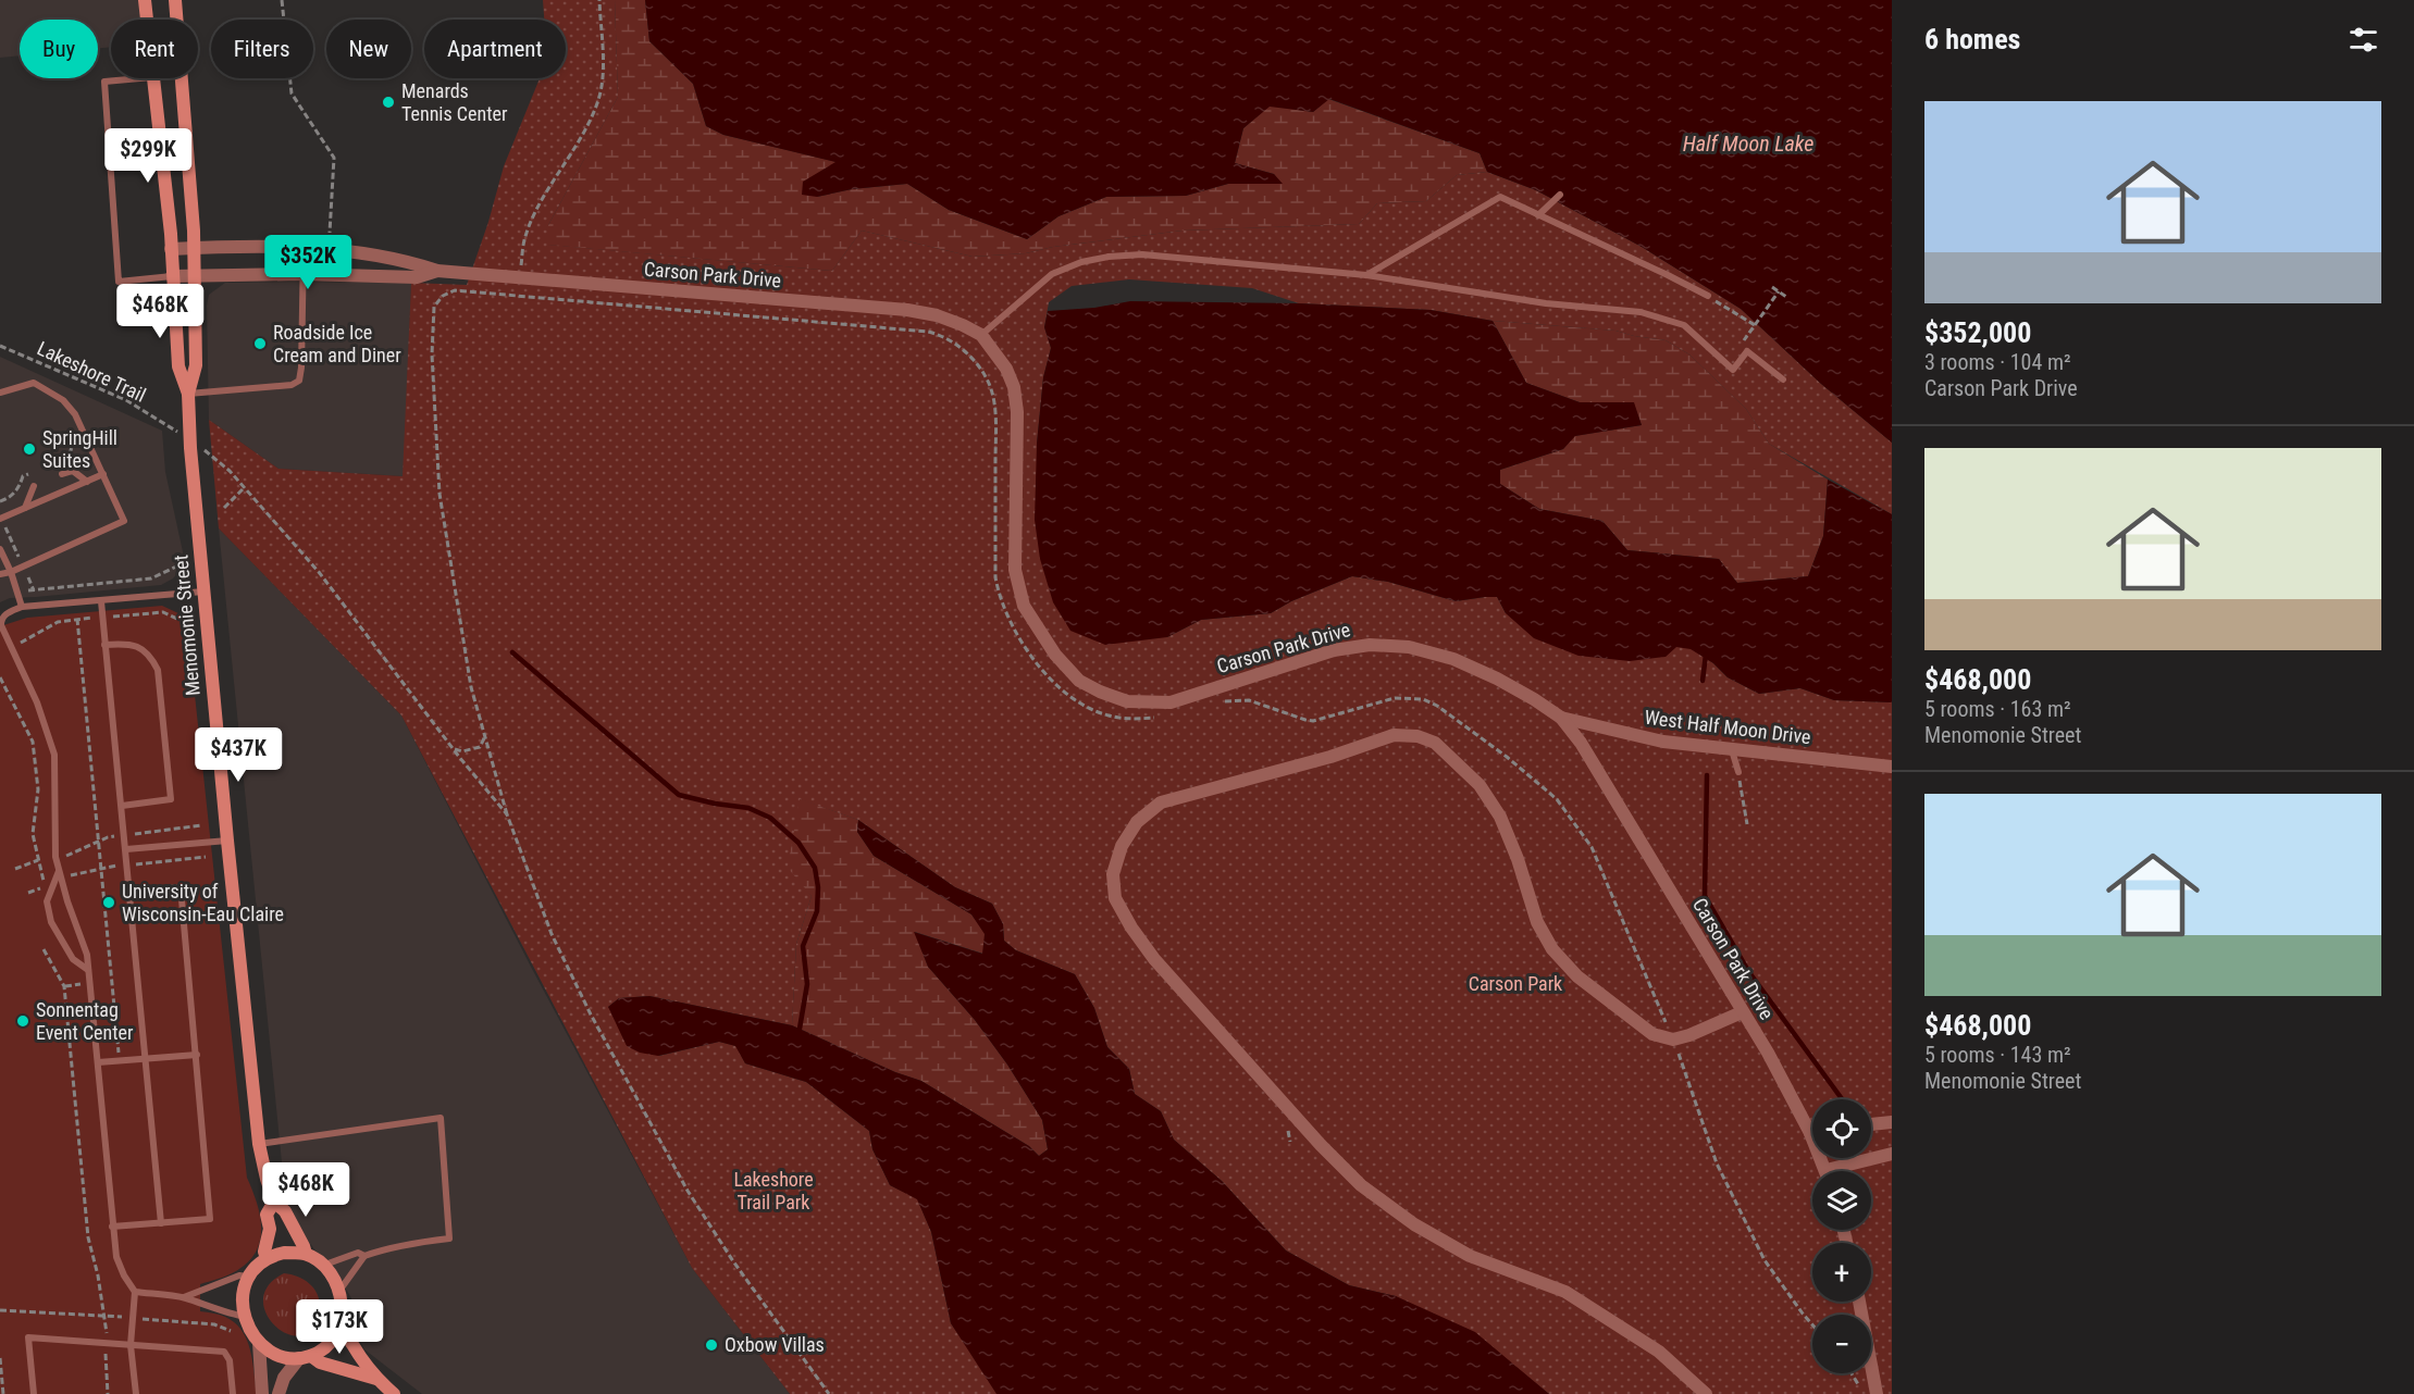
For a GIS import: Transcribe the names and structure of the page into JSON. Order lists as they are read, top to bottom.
{
  "streets": {
    "main road": ["Menomonie Street"],
    "street": ["Carson Park Drive", "West Half Moon Drive"],
    "path": ["Lakeshore Trail"]
  },
  "crossings": [
    ["Carson Park Drive", "Menomonie Street"],
    ["Carson Park Drive", "West Half Moon Drive"]
  ],
  "water": ["Half Moon Lake"],
  "parks": ["Carson Park", "Lakeshore Trail Park"],
  "places": [
    "Menards Tennis Center",
    "Roadside Ice Cream and Diner",
    "SpringHill Suites",
    "University of Wisconsin-Eau Claire",
    "Sonnentag Event Center",
    "Oxbow Villas"
  ],
  "page": {
    "heading": "6 homes",
    "chip": [
      "Buy",
      "Rent",
      "Filters",
      "New",
      "Apartment"
    ],
    "list": [
      {
        "name": "$352,000",
        "note": "3 rooms · 104 m² · Carson Park Drive"
      },
      {
        "name": "$468,000",
        "note": "5 rooms · 163 m² · Menomonie Street"
      },
      {
        "name": "$468,000",
        "note": "5 rooms · 143 m² · Menomonie Street"
      }
    ],
    "price": [
      "$299K",
      "$352K",
      "$468K",
      "$437K",
      "$468K",
      "$173K"
    ],
    "map_buttons": ["+", "−"]
  }
}
